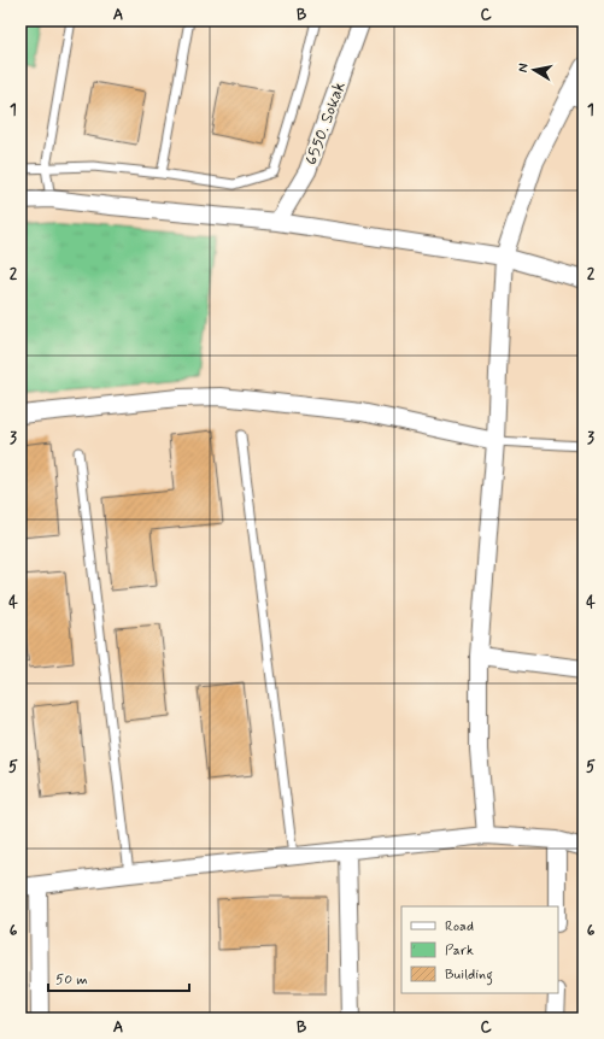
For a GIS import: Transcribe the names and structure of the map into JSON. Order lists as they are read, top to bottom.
{
  "streets": {
    "street": ["6550. Sokak"]
  },
  "legend": ["Road", "Park", "Building"],
  "scale_bar": "50 m",
  "north": "left",
  "grid": {
    "columns": ["A", "B", "C"],
    "rows": [
      "1",
      "2",
      "3",
      "4",
      "5",
      "6"
    ]
  }
}
